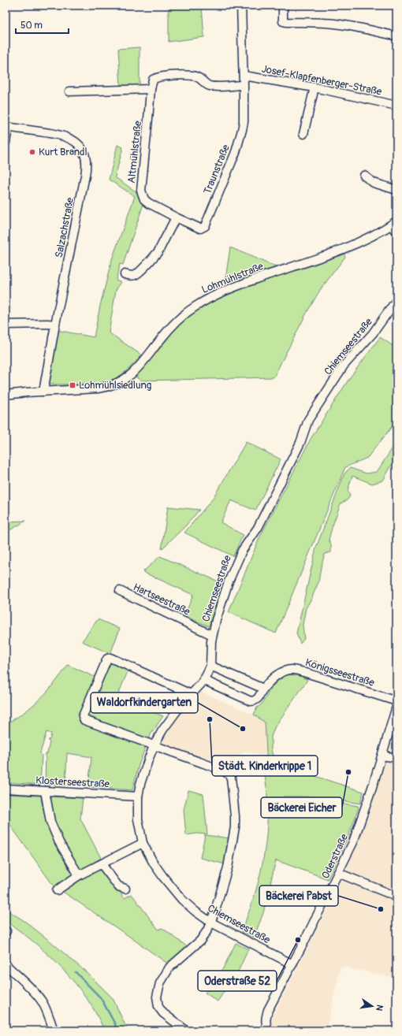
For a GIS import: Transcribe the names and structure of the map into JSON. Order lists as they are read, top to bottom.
{
  "streets": {
    "street": [
      "Josef-Klapfenberger-Straße",
      "Altmühlstraße",
      "Traunstraße",
      "Salzachstraße",
      "Lohmühlstraße",
      "Chiemseestraße",
      "Hartseestraße",
      "Königsseestraße",
      "Klosterseestraße",
      "Oderstraße"
    ]
  },
  "crossings": [
    ["Josef-Klapfenberger-Straße", "Traunstraße"],
    ["Altmühlstraße", "Traunstraße"],
    ["Salzachstraße", "Lohmühlstraße"],
    ["Chiemseestraße", "Hartseestraße"],
    ["Chiemseestraße", "Königsseestraße"],
    ["Chiemseestraße", "Klosterseestraße"],
    ["Chiemseestraße", "Oderstraße"]
  ],
  "places": {
    "other": [
      "Kurt Brandl",
      "Städt. Kinderkrippe 1",
      "Waldorfkindergarten",
      "Bäckerei Eicher",
      "Bäckerei Pabst",
      "Oderstraße 52"
    ],
    "transit": ["Lohmühlsiedlung"]
  },
  "scale_bar": "50 m",
  "north": "right"
}
